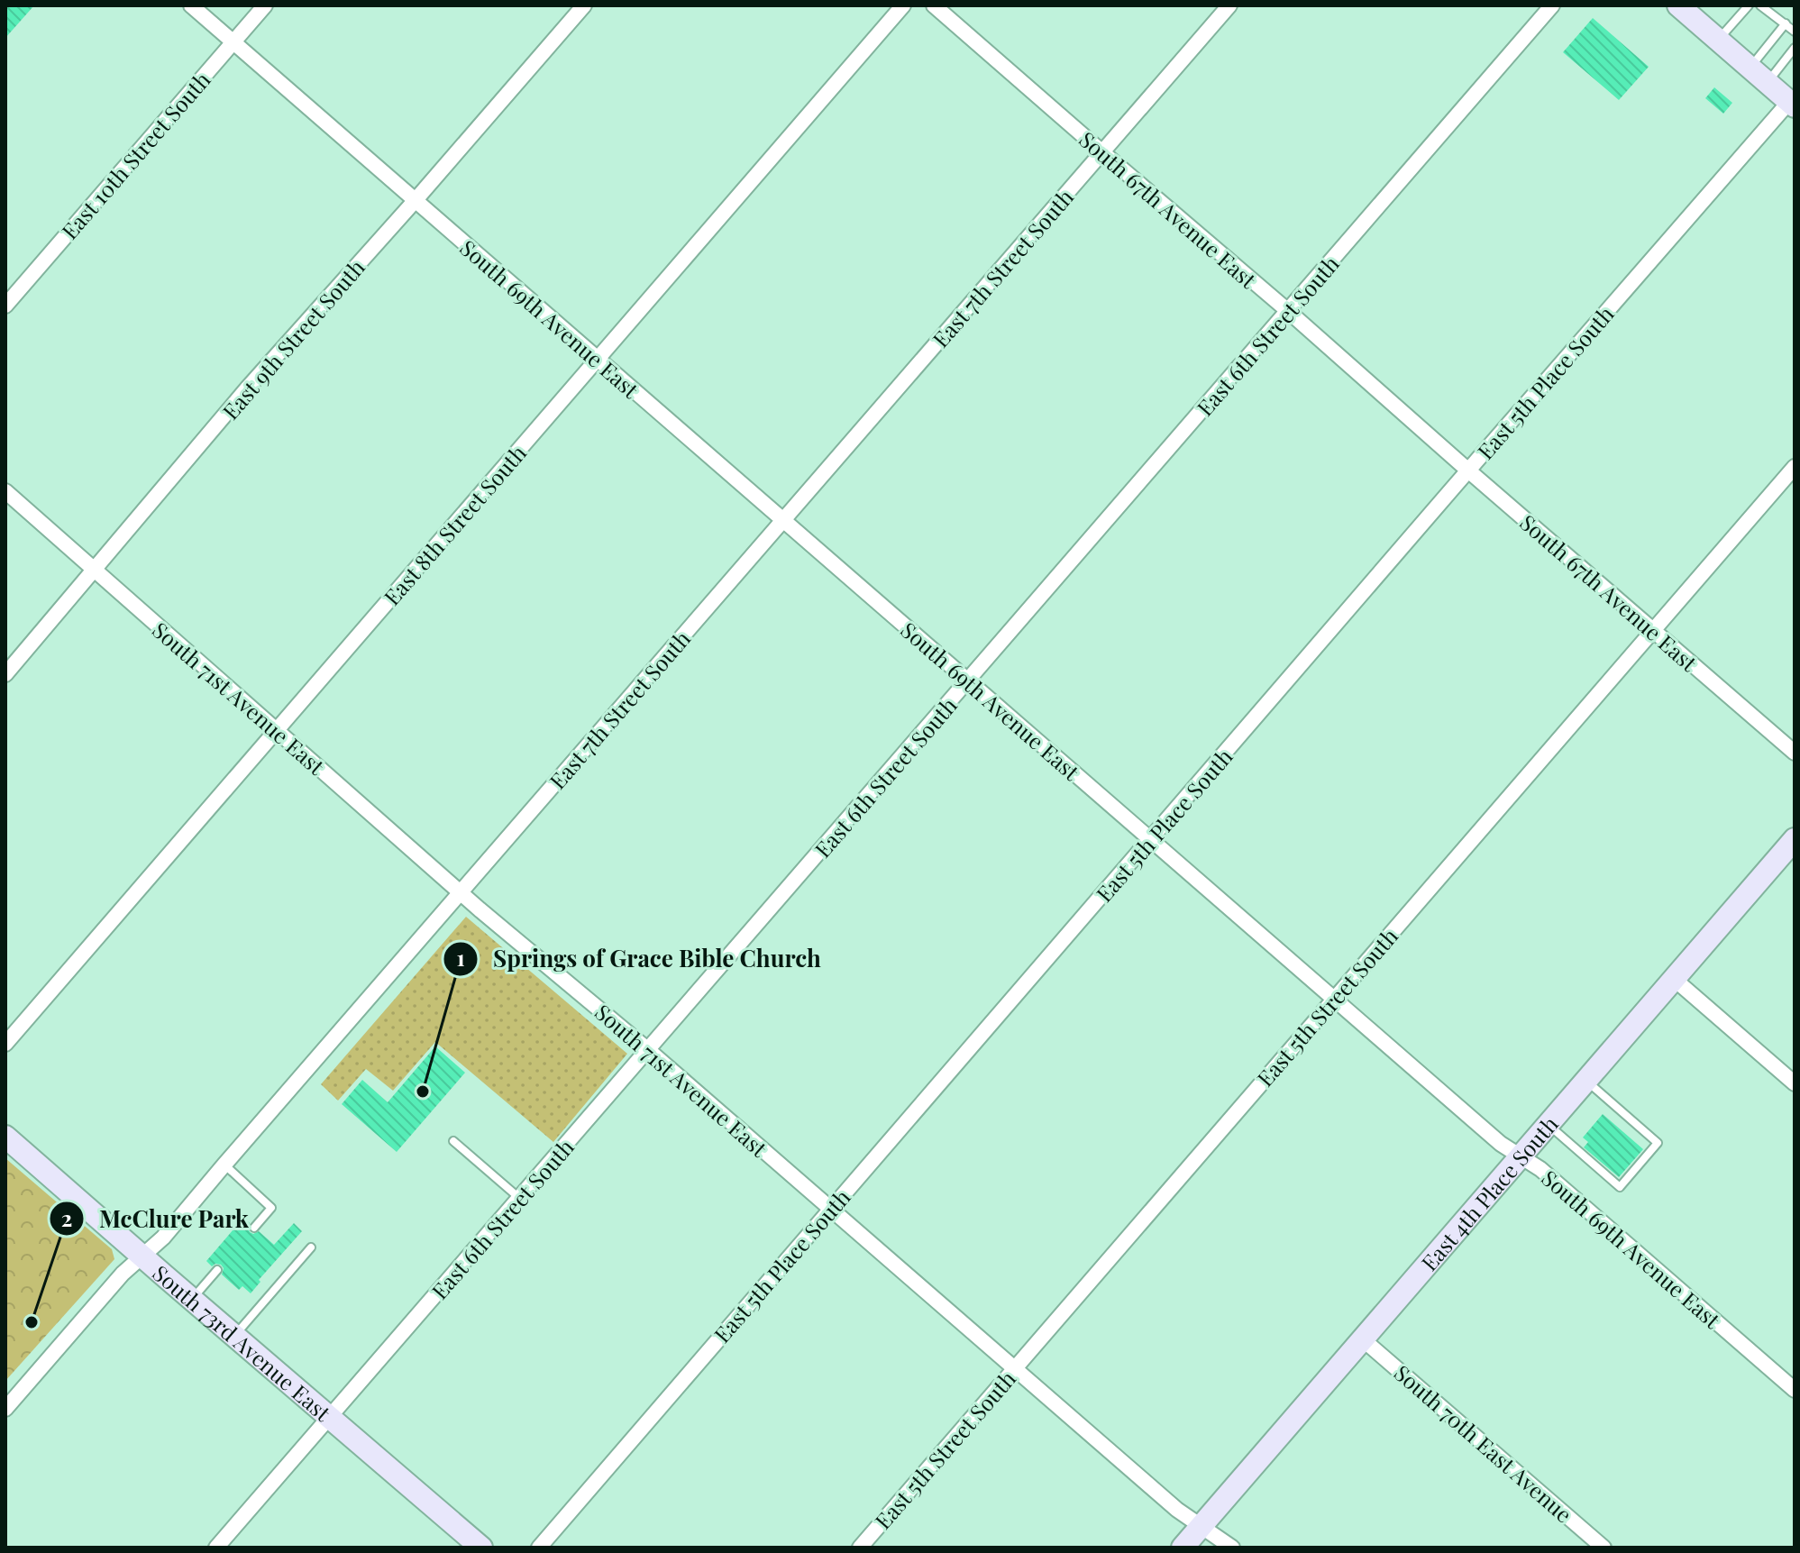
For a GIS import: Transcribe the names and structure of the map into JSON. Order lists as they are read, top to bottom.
{
  "streets": {
    "street": [
      "East 10th Street South",
      "South 67th Avenue East",
      "East 7th Street South",
      "South 69th Avenue East",
      "East 6th Street South",
      "East 9th Street South",
      "East 5th Place South",
      "East 8th Street South",
      "South 71st Avenue East",
      "East 5th Street South",
      "East 4th Place South",
      "South 73rd Avenue East",
      "South 70th East Avenue"
    ]
  },
  "crossings": [
    ["East 10th Street South", "South 69th Avenue East"],
    ["South 67th Avenue East", "East 7th Street South"],
    ["South 67th Avenue East", "East 6th Street South"],
    ["South 67th Avenue East", "East 5th Place South"],
    ["South 67th Avenue East", "East 5th Street South"],
    ["East 7th Street South", "South 69th Avenue East"],
    ["East 7th Street South", "South 71st Avenue East"],
    ["East 7th Street South", "South 73rd Avenue East"],
    ["South 69th Avenue East", "East 6th Street South"],
    ["South 69th Avenue East", "East 9th Street South"],
    ["South 69th Avenue East", "East 5th Place South"],
    ["South 69th Avenue East", "East 8th Street South"],
    ["South 69th Avenue East", "East 5th Street South"],
    ["South 69th Avenue East", "East 4th Place South"],
    ["East 6th Street South", "South 71st Avenue East"],
    ["East 6th Street South", "South 73rd Avenue East"],
    ["East 9th Street South", "South 71st Avenue East"],
    ["East 5th Place South", "South 71st Avenue East"],
    ["East 8th Street South", "South 71st Avenue East"],
    ["South 71st Avenue East", "East 5th Street South"],
    ["South 71st Avenue East", "East 4th Place South"],
    ["East 4th Place South", "South 70th East Avenue"]
  ],
  "places": ["Springs of Grace Bible Church", "McClure Park"]
}
